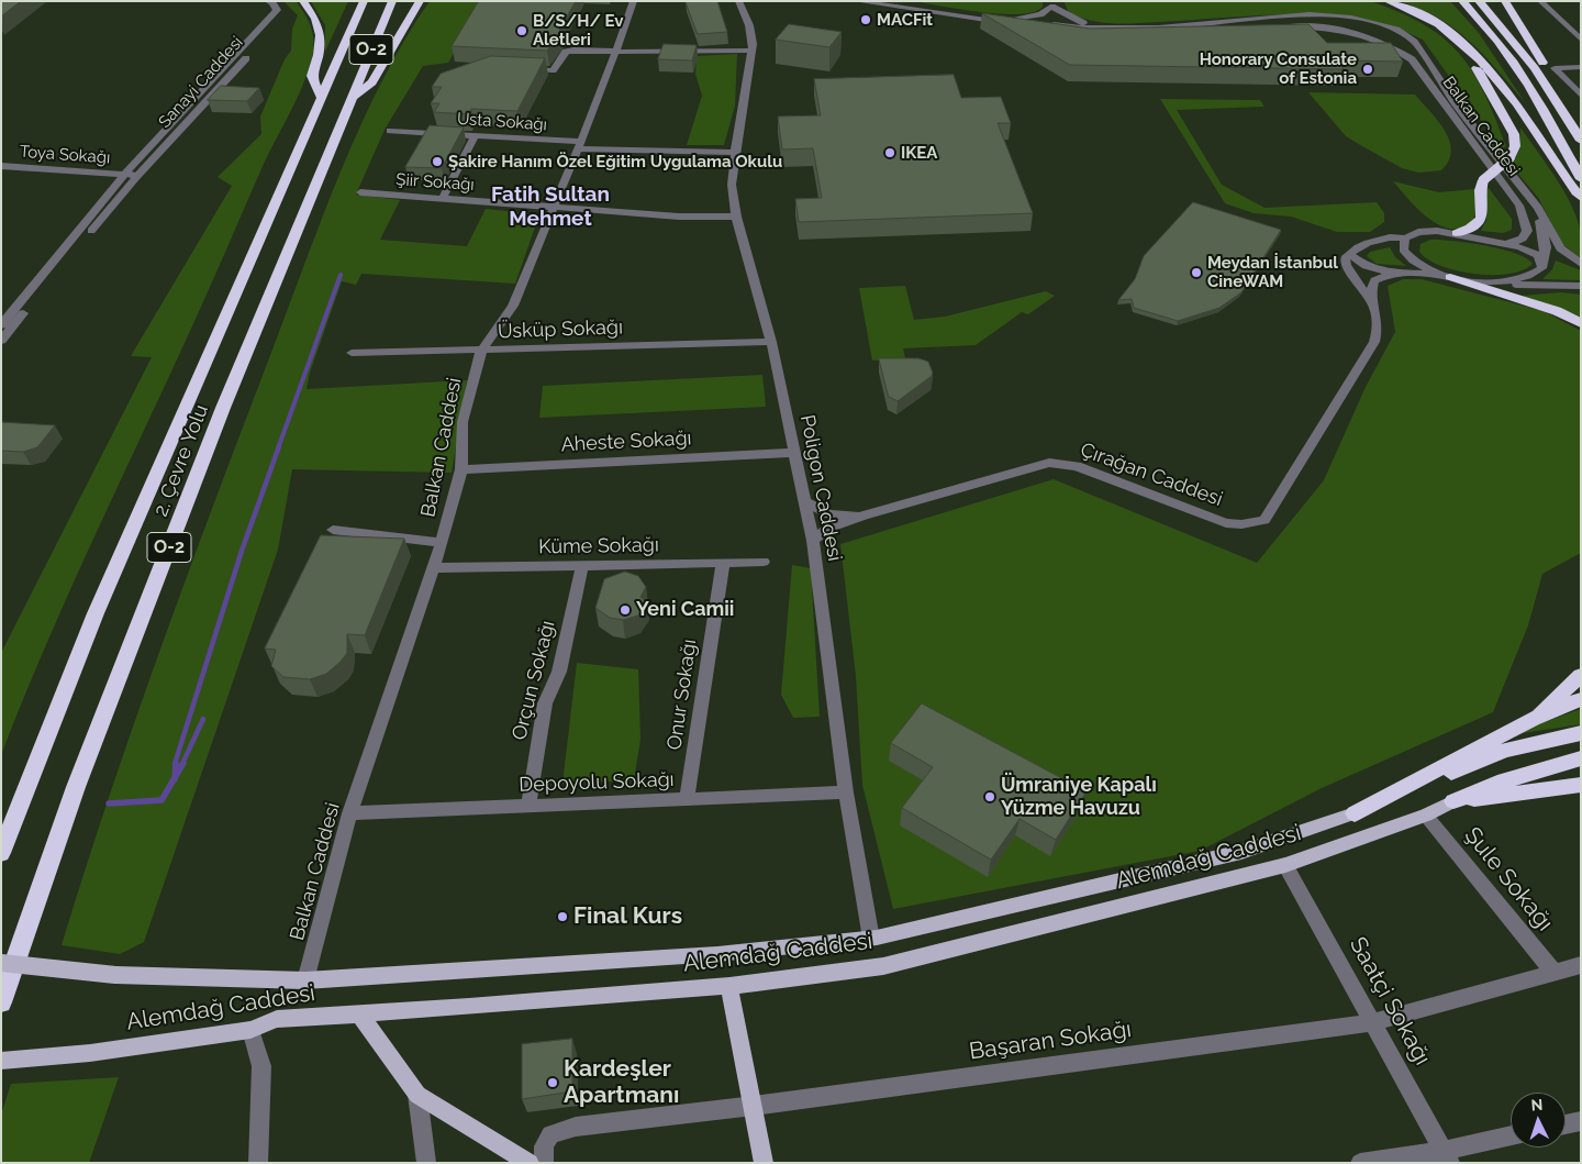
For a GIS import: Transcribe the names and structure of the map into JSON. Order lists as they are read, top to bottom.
{
  "streets": {
    "highway": ["O-2", "2. Çevre Yolu"],
    "main road": ["Alemdağ Caddesi"],
    "street": [
      "Sanayi Caddesi",
      "Usta Sokağı",
      "Balkan Caddesi",
      "Toya Sokağı",
      "Şiir Sokağı",
      "Üsküp Sokağı",
      "Aheste Sokağı",
      "Çırağan Caddesi",
      "Poligon Caddesi",
      "Küme Sokağı",
      "Orçun Sokağı",
      "Onur Sokağı",
      "Depoyolu Sokağı",
      "Şule Sokağı",
      "Saatçi Sokağı",
      "Başaran Sokağı"
    ]
  },
  "crossings": [
    ["Sanayi Caddesi", "Toya Sokağı"],
    ["Usta Sokağı", "Balkan Caddesi"],
    ["Usta Sokağı", "Poligon Caddesi"],
    ["Balkan Caddesi", "Şiir Sokağı"],
    ["Balkan Caddesi", "Üsküp Sokağı"],
    ["Balkan Caddesi", "Aheste Sokağı"],
    ["Balkan Caddesi", "Küme Sokağı"],
    ["Balkan Caddesi", "Depoyolu Sokağı"],
    ["Balkan Caddesi", "Alemdağ Caddesi"],
    ["Şiir Sokağı", "Poligon Caddesi"],
    ["Üsküp Sokağı", "Poligon Caddesi"],
    ["Aheste Sokağı", "Poligon Caddesi"],
    ["Çırağan Caddesi", "Poligon Caddesi"],
    ["Poligon Caddesi", "Depoyolu Sokağı"],
    ["Poligon Caddesi", "Alemdağ Caddesi"],
    ["Küme Sokağı", "Orçun Sokağı"],
    ["Küme Sokağı", "Onur Sokağı"],
    ["Orçun Sokağı", "Depoyolu Sokağı"],
    ["Onur Sokağı", "Depoyolu Sokağı"],
    ["Alemdağ Caddesi", "Şule Sokağı"],
    ["Alemdağ Caddesi", "Saatçi Sokağı"],
    ["Şule Sokağı", "Başaran Sokağı"],
    ["Saatçi Sokağı", "Başaran Sokağı"]
  ],
  "districts": ["Fatih Sultan Mehmet"],
  "places": [
    "MACFit",
    "B/S/H/ Ev Aletleri",
    "Honorary Consulate of Estonia",
    "IKEA",
    "Şakire Hanım Özel Eğitim Uygulama Okulu",
    "Meydan İstanbul CineWAM",
    "Yeni Camii",
    "Ümraniye Kapalı Yüzme Havuzu",
    "Final Kurs",
    "Kardeşler Apartmanı"
  ],
  "north": "top"
}
